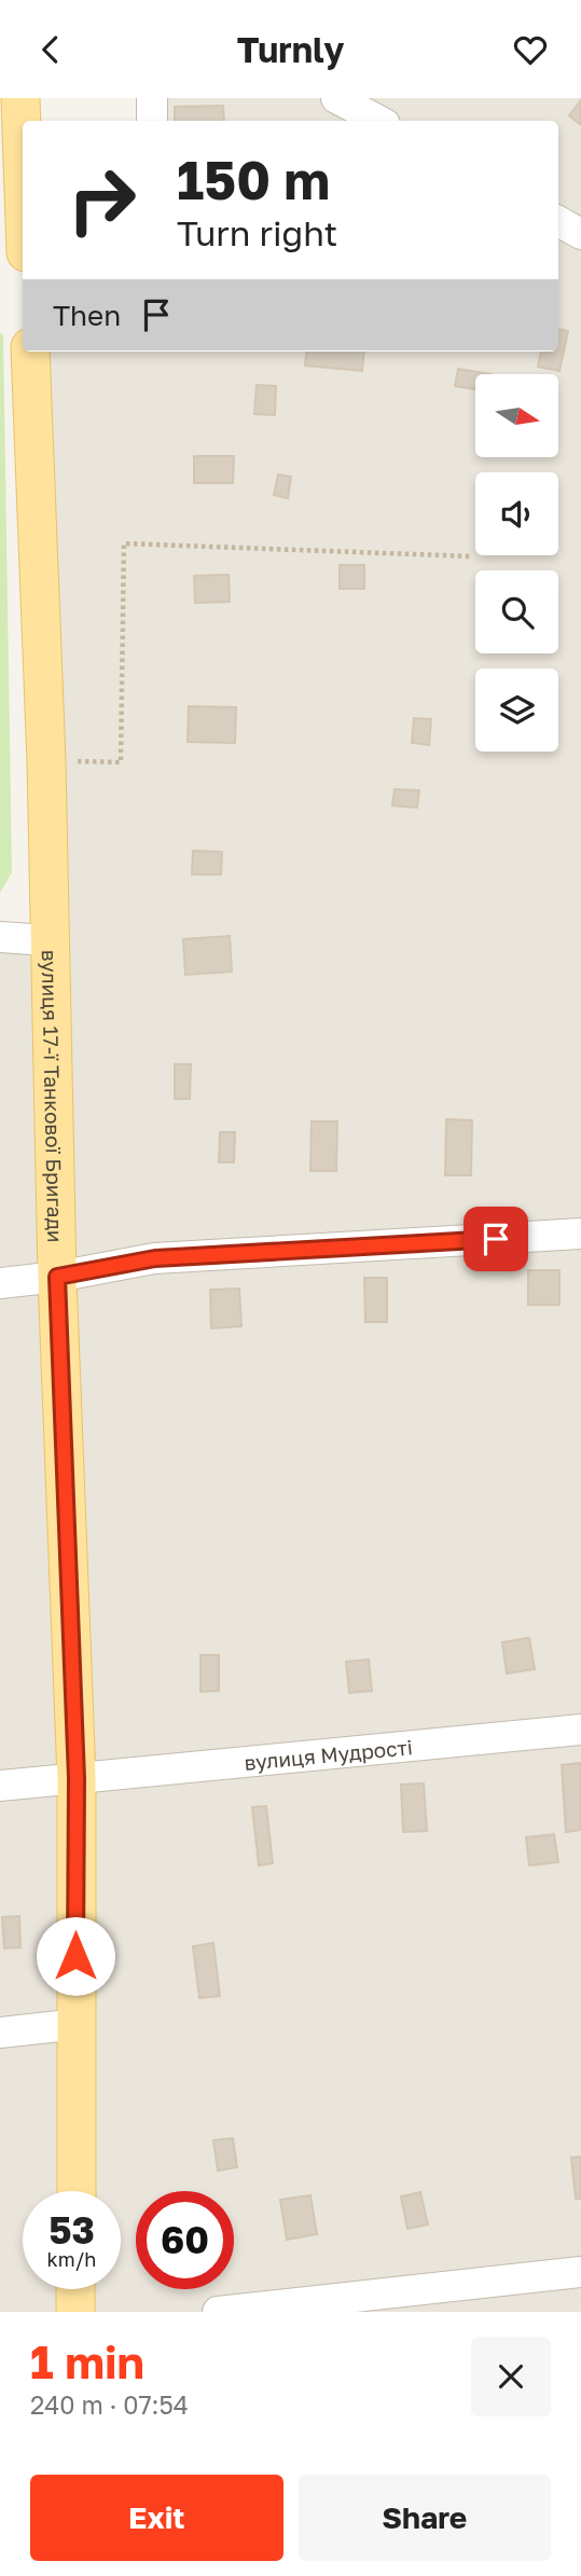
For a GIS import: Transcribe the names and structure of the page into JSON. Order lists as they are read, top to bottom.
{
  "streets": {
    "main road": ["вулиця 17-ї Танкової Бригади"],
    "street": ["вулиця Мудрості"]
  },
  "crossings": [
    ["вулиця 17-ї Танкової Бригади", "вулиця Мудрості"]
  ],
  "north": "right",
  "page": {
    "header": "Turnly",
    "turn": ["150 m", "Turn right"],
    "then": "Then",
    "speed": "53 km/h",
    "limit": "60",
    "heading": ["1 min", "240 m · 07:54"],
    "buttons": ["Exit", "Share"]
  }
}
